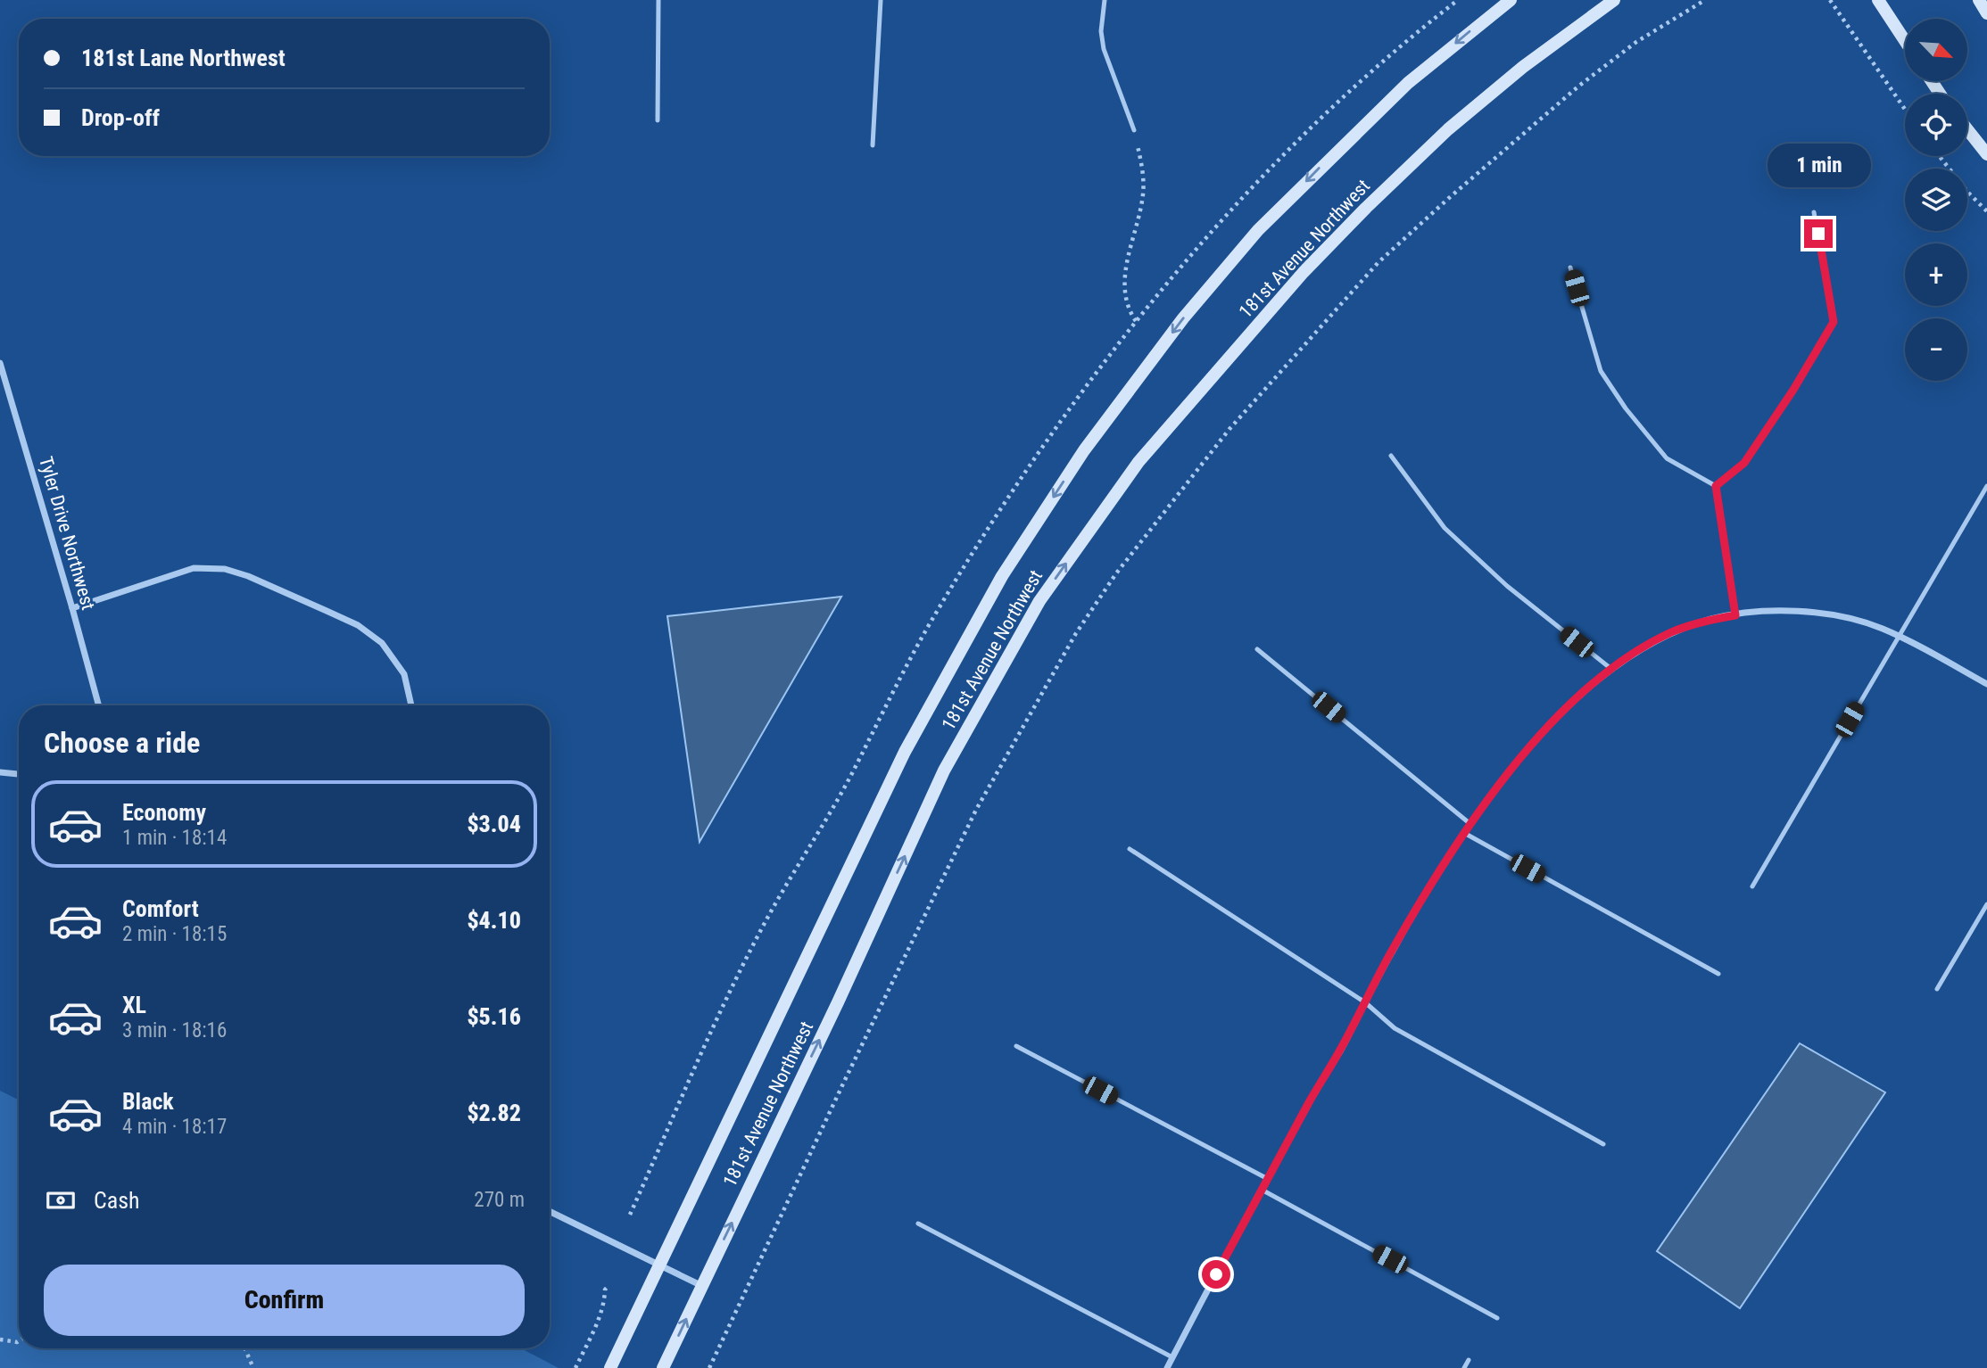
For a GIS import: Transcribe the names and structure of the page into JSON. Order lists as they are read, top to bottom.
{
  "streets": {
    "main road": ["181st Avenue Northwest"],
    "street": ["Tyler Drive Northwest"]
  },
  "north": "bottom right",
  "page": {
    "map_buttons": ["+", "−"],
    "banner": ["181st Lane Northwest", "Drop-off"],
    "bubble": "1 min",
    "heading": "Choose a ride",
    "list": [
      {
        "name": "Economy",
        "note": "1 min · 18:14",
        "value": "$3.04"
      },
      {
        "name": "Comfort",
        "note": "2 min · 18:15",
        "value": "$4.10"
      },
      {
        "name": "XL",
        "note": "3 min · 18:16",
        "value": "$5.16"
      },
      {
        "name": "Black",
        "note": "4 min · 18:17",
        "value": "$2.82"
      }
    ],
    "pay": ["Cash", "270 m"],
    "buttons": "Confirm"
  }
}
